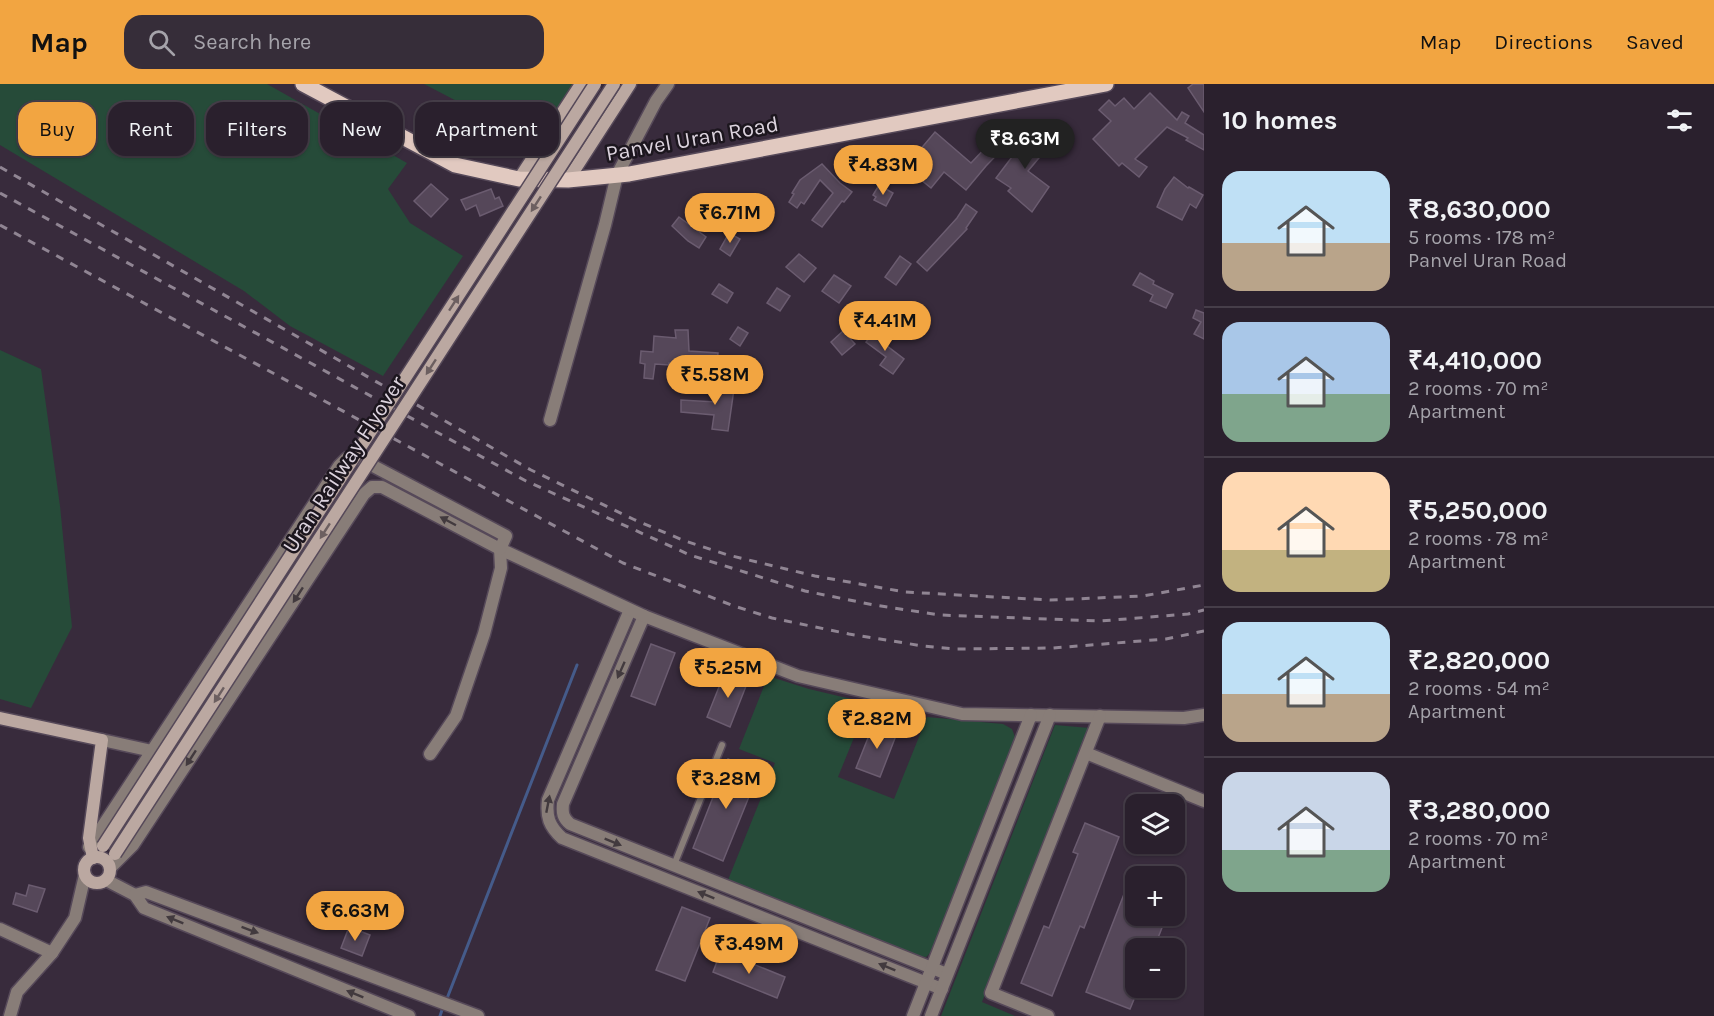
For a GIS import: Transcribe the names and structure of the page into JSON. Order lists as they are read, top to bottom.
{
  "streets": {
    "main road": ["Panvel Uran Road", "Uran Railway Flyover"]
  },
  "page": {
    "header": "Map",
    "search": "Search here",
    "nav": ["Map", "Directions", "Saved"],
    "heading": "10 homes",
    "chip": [
      "Buy",
      "Rent",
      "Filters",
      "New",
      "Apartment"
    ],
    "price": [
      "₹8.63M",
      "₹4.83M",
      "₹6.71M",
      "₹4.41M",
      "₹5.58M",
      "₹5.25M",
      "₹2.82M",
      "₹3.28M",
      "₹6.63M",
      "₹3.49M"
    ],
    "list": [
      {
        "name": "₹8,630,000",
        "note": "5 rooms · 178 m² · Panvel Uran Road"
      },
      {
        "name": "₹4,410,000",
        "note": "2 rooms · 70 m² · Apartment"
      },
      {
        "name": "₹5,250,000",
        "note": "2 rooms · 78 m² · Apartment"
      },
      {
        "name": "₹2,820,000",
        "note": "2 rooms · 54 m² · Apartment"
      },
      {
        "name": "₹3,280,000",
        "note": "2 rooms · 70 m² · Apartment"
      }
    ],
    "map_buttons": ["+", "−"]
  }
}
